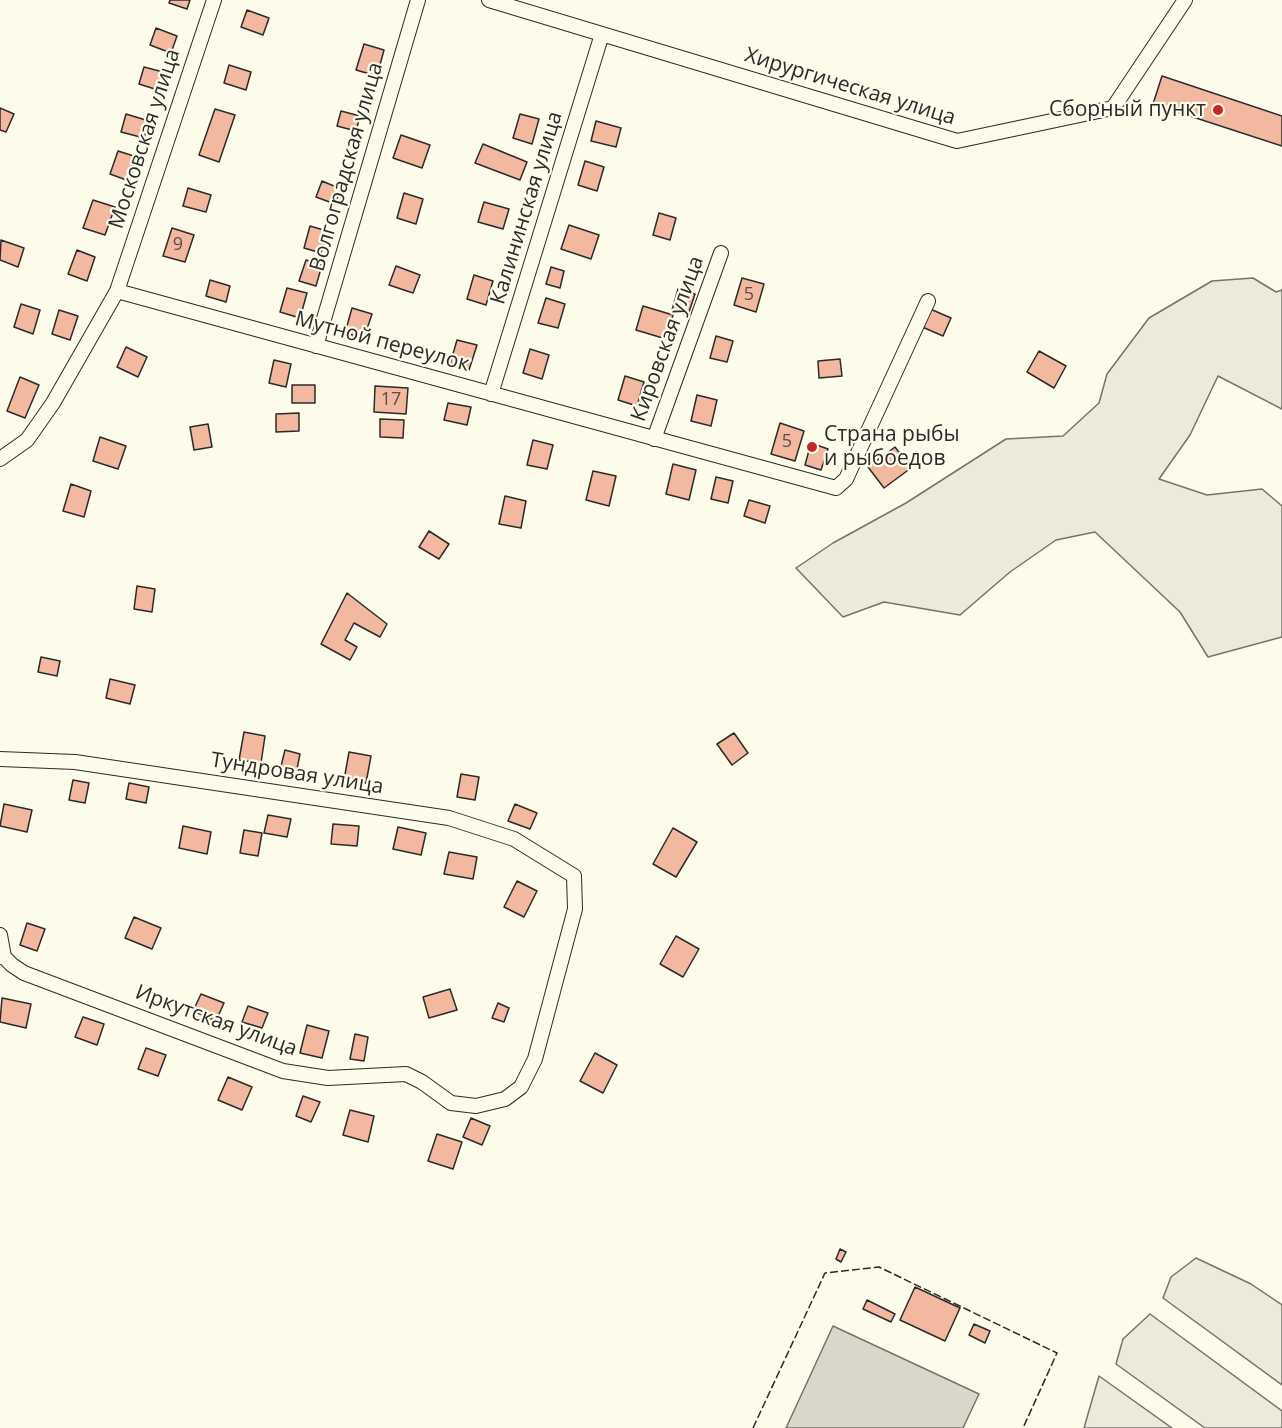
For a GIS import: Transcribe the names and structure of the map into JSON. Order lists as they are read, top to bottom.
{
  "streets": {
    "street": [
      "Хирургическая улица",
      "Московская улица",
      "Волгоградская улица",
      "Калининская улица",
      "Кировская улица",
      "Мутной переулок",
      "Тундровая улица",
      "Иркутская улица"
    ]
  },
  "crossings": [
    ["Хирургическая улица", "Калининская улица"],
    ["Московская улица", "Мутной переулок"],
    ["Волгоградская улица", "Мутной переулок"],
    ["Калининская улица", "Мутной переулок"],
    ["Кировская улица", "Мутной переулок"],
    ["Тундровая улица", "Иркутская улица"]
  ],
  "places": ["Сборный пункт", "Страна рыбы и рыбоедов"],
  "house_numbers": [
    "9",
    "5",
    "17",
    "5"
  ]
}
